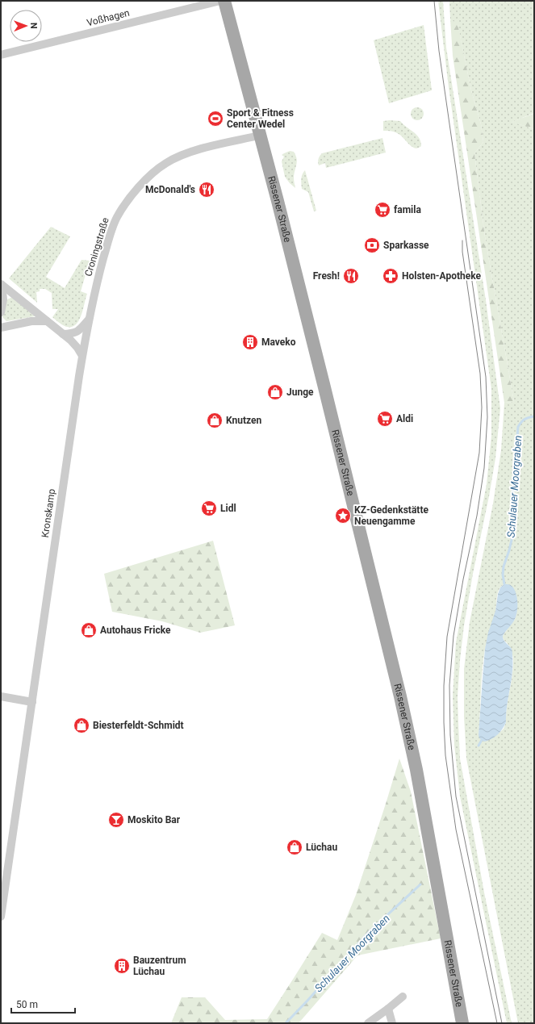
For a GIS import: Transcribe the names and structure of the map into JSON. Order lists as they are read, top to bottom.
{
  "streets": {
    "main road": ["Rissener Straße"],
    "street": ["Voßhagen", "Croningstraße", "Kronskamp"]
  },
  "crossings": [
    ["Rissener Straße", "Croningstraße"],
    ["Croningstraße", "Kronskamp"]
  ],
  "water": ["Schulauer Moorgraben"],
  "places": {
    "sports": ["Sport & Fitness Center Wedel"],
    "restaurant": ["McDonald's", "Fresh!"],
    "supermarket": ["famila", "Aldi", "Lidl"],
    "bank": ["Sparkasse"],
    "pharmacy": ["Holsten-Apotheke"],
    "building": ["Maveko", "Bauzentrum Lüchau"],
    "shop": [
      "Junge",
      "Knutzen",
      "Autohaus Fricke",
      "Biesterfeldt-Schmidt",
      "Lüchau"
    ],
    "place": ["KZ-Gedenkstätte Neuengamme"],
    "bar": ["Moskito Bar"]
  },
  "scale_bar": "50 m",
  "north": "right"
}
